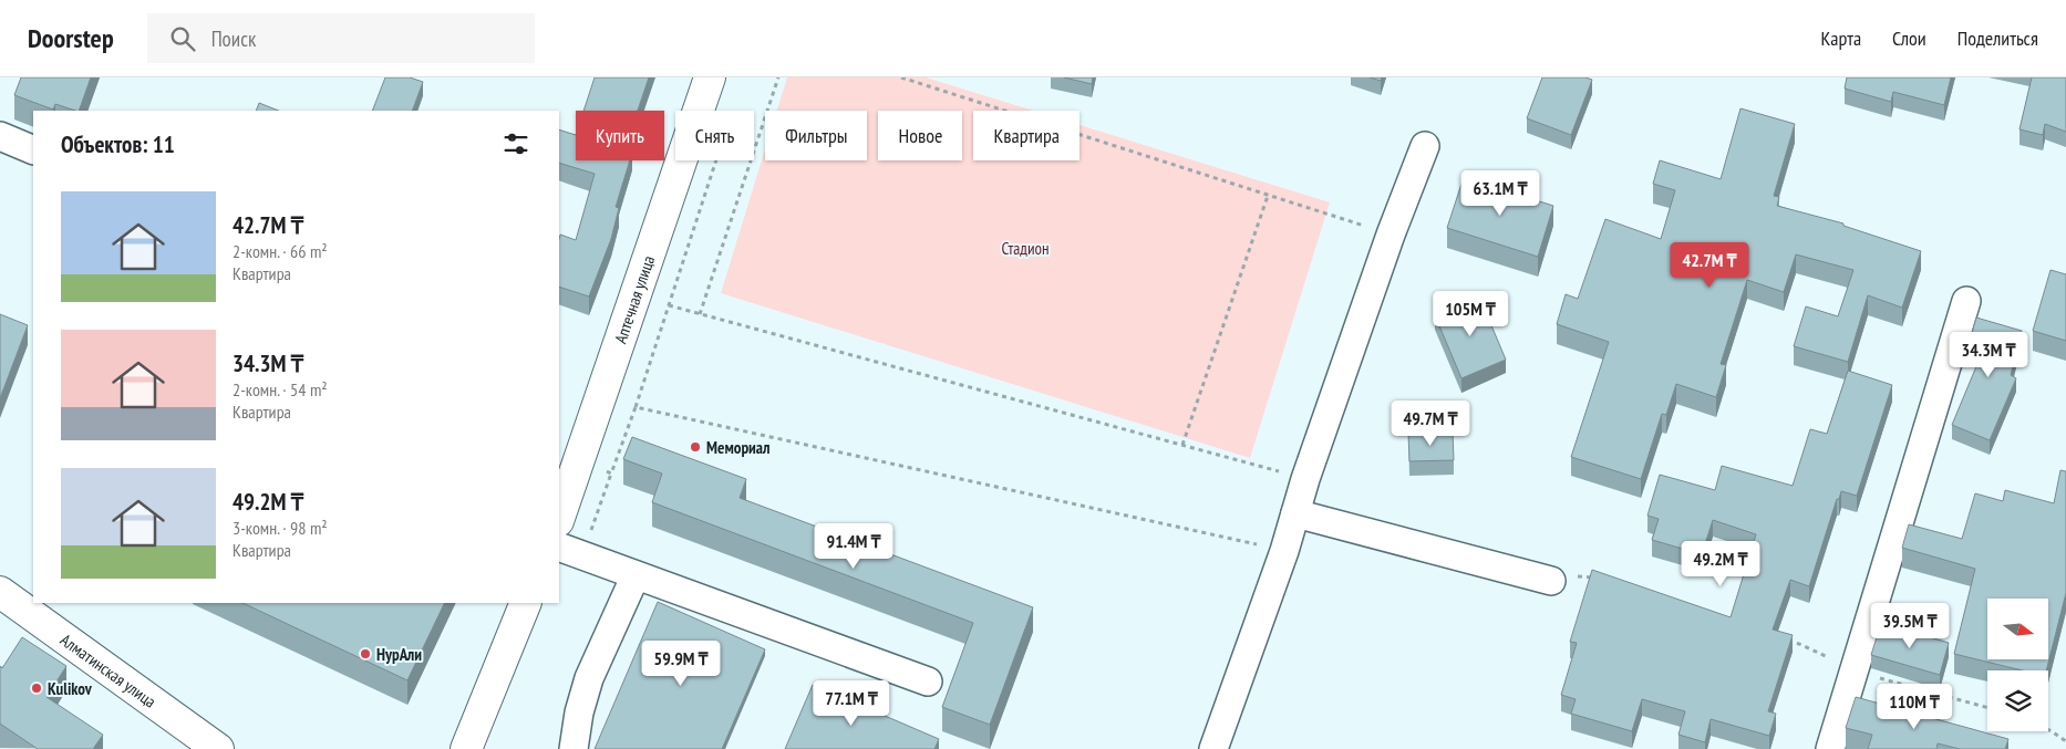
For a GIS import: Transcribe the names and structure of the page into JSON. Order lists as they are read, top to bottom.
{
  "streets": {
    "main road": ["Аптечная улица", "Алматинская улица"]
  },
  "parks": ["Стадион"],
  "places": ["Мемориал", "НурАли", "Kulikov"],
  "north": "right",
  "page": {
    "header": "Doorstep",
    "search": "Поиск",
    "nav": ["Карта", "Слои", "Поделиться"],
    "chip": [
      "Купить",
      "Снять",
      "Фильтры",
      "Новое",
      "Квартира"
    ],
    "heading": "Объектов: 11",
    "price": [
      "63.1M ₸",
      "42.7M ₸",
      "105M ₸",
      "34.3M ₸",
      "49.7M ₸",
      "91.4M ₸",
      "49.2M ₸",
      "39.5M ₸",
      "59.9M ₸",
      "77.1M ₸",
      "110M ₸"
    ],
    "list": [
      {
        "name": "42.7M ₸",
        "note": "2-комн. · 66 m² · Квартира"
      },
      {
        "name": "34.3M ₸",
        "note": "2-комн. · 54 m² · Квартира"
      },
      {
        "name": "49.2M ₸",
        "note": "3-комн. · 98 m² · Квартира"
      }
    ]
  }
}
